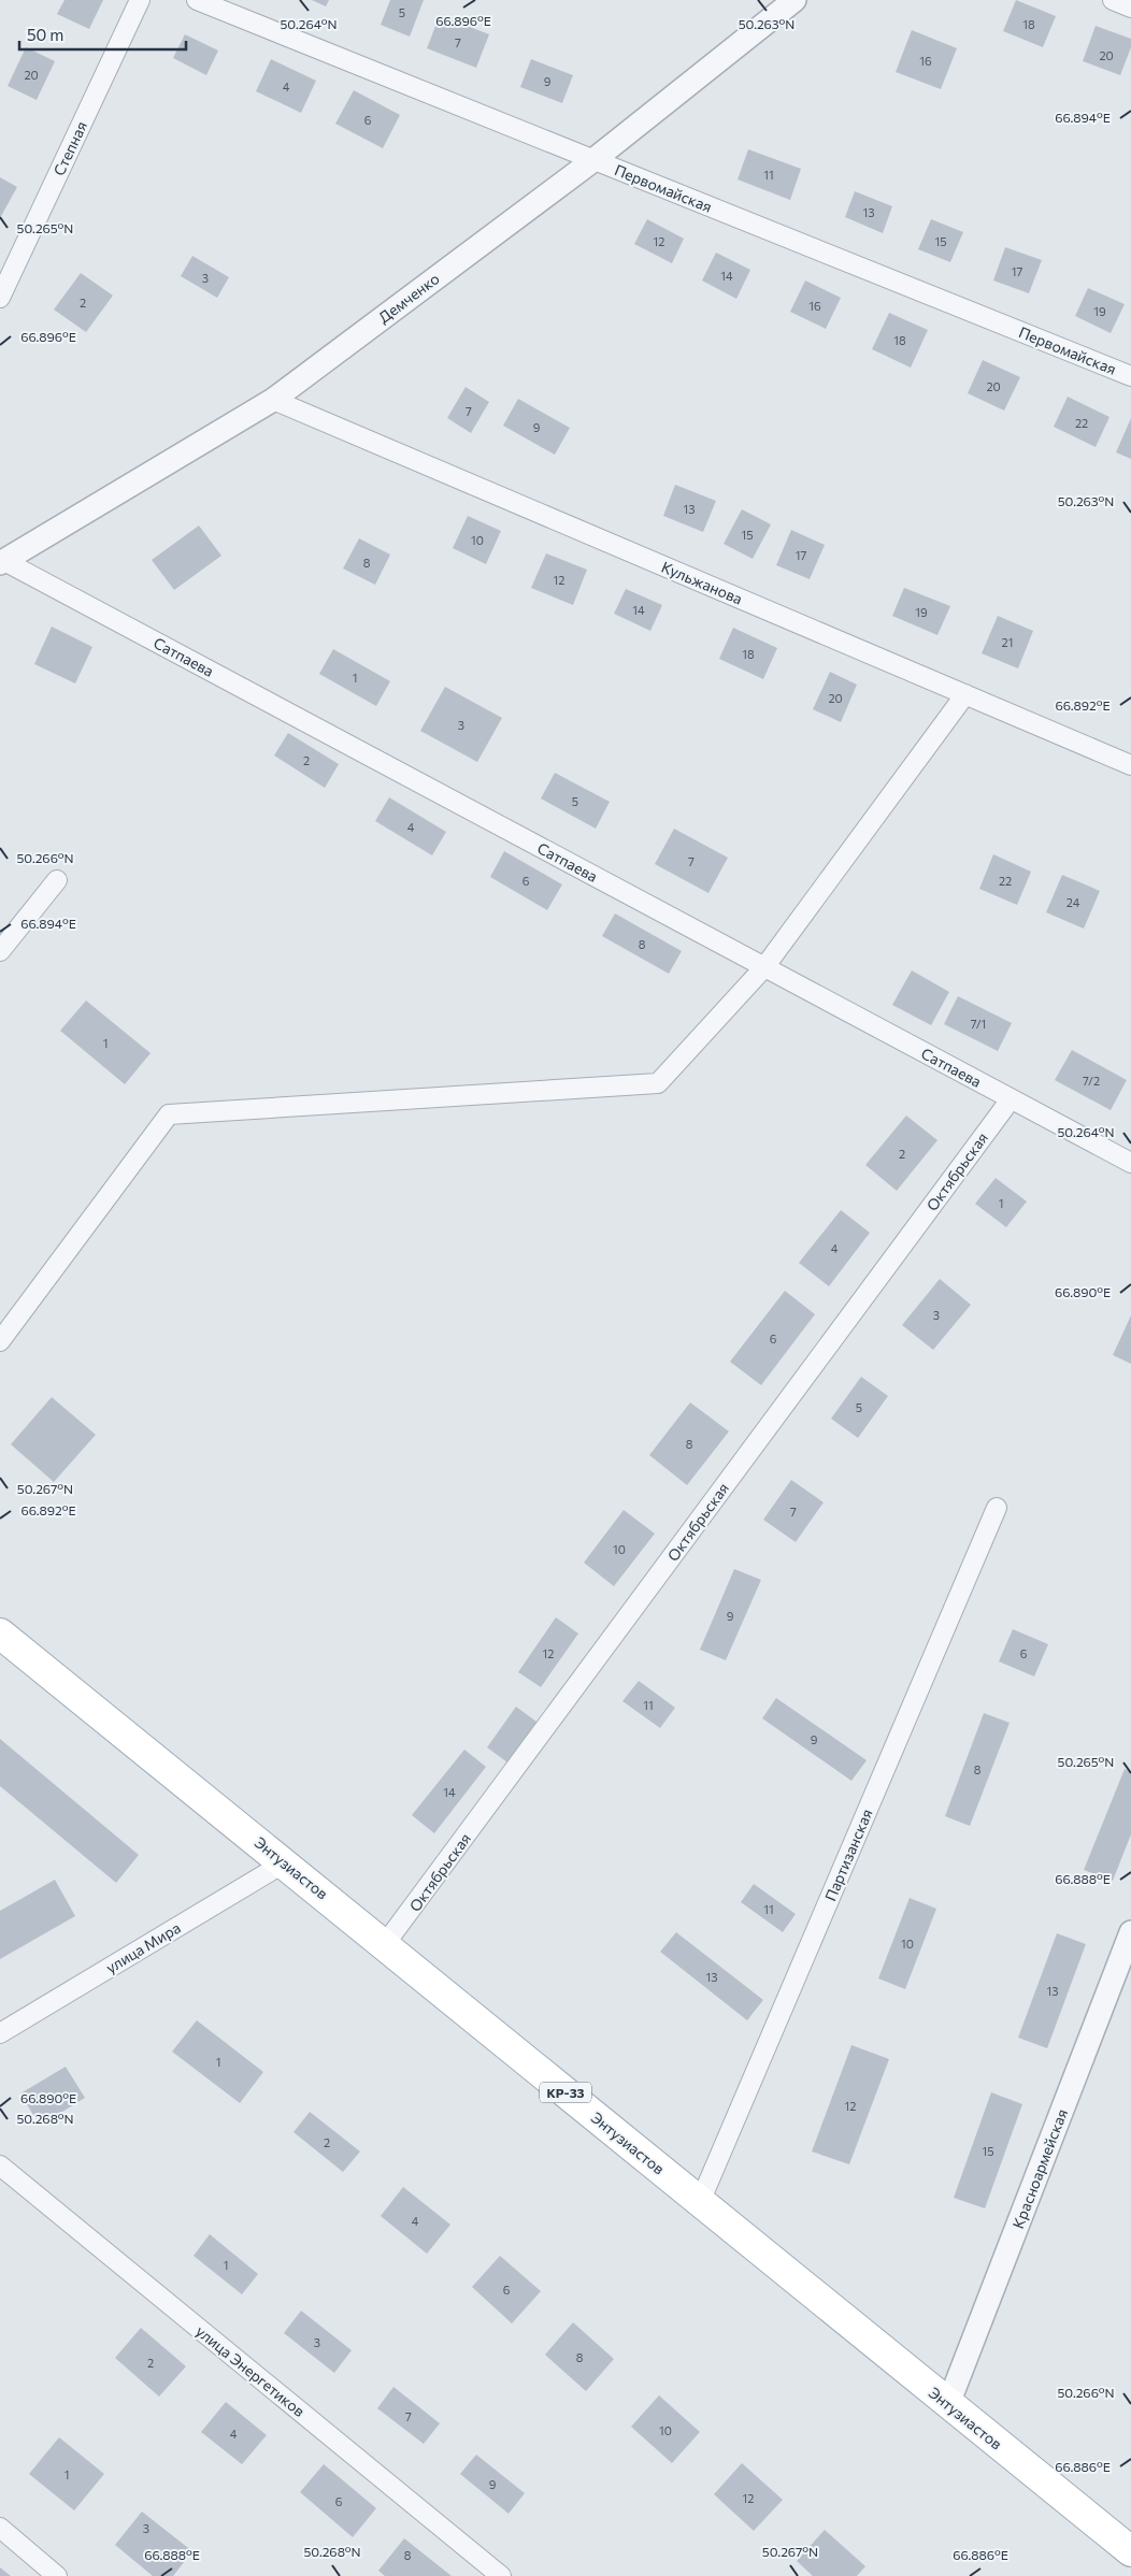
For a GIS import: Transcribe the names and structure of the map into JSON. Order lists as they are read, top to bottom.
{
  "streets": {
    "main road": ["Энтузиастов", "KP-33"],
    "street": [
      "Степная",
      "Первомайская",
      "Демченко",
      "Кульжанова",
      "Сатпаева",
      "Октябрьская",
      "Партизанская",
      "улица Мира",
      "Красноармейская",
      "улица Энергетиков"
    ]
  },
  "crossings": [
    ["Первомайская", "Демченко"],
    ["Демченко", "Кульжанова"],
    ["Демченко", "Сатпаева"],
    ["Сатпаева", "Октябрьская"],
    ["Октябрьская", "Энтузиастов"],
    ["Партизанская", "Энтузиастов"],
    ["Энтузиастов", "улица Мира"],
    ["Энтузиастов", "Красноармейская"]
  ],
  "house_numbers": [
    "5",
    "18",
    "7",
    "20",
    "16",
    "20",
    "9",
    "4",
    "6",
    "11",
    "13",
    "12",
    "15",
    "17",
    "14",
    "3",
    "2",
    "16",
    "19",
    "18",
    "20",
    "7",
    "22",
    "9",
    "13",
    "15",
    "10",
    "17",
    "8",
    "12",
    "14",
    "19",
    "21",
    "18",
    "1",
    "20",
    "3",
    "2",
    "5",
    "4",
    "7",
    "6",
    "22",
    "24",
    "8",
    "7/1",
    "1",
    "7/2",
    "2",
    "1",
    "4",
    "3",
    "6",
    "5",
    "8",
    "7",
    "10",
    "9",
    "12",
    "6",
    "11",
    "9",
    "8",
    "14",
    "11",
    "10",
    "13",
    "13",
    "1",
    "12",
    "2",
    "15",
    "4",
    "1",
    "6",
    "3",
    "8",
    "2",
    "7",
    "10",
    "4",
    "1",
    "9",
    "12",
    "6",
    "3",
    "8"
  ],
  "scale_bar": "50 m",
  "coordinates": [
    "66.896°E",
    "50.264°N",
    "50.263°N",
    "66.894°E",
    "50.265°N",
    "66.892°E",
    "50.266°N",
    "66.890°E",
    "50.267°N",
    "66.888°E",
    "50.268°N",
    "66.886°E"
  ]
}
